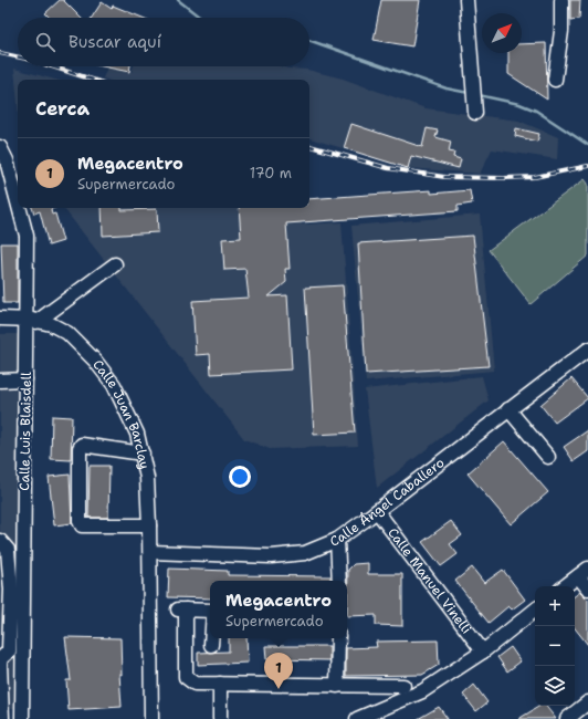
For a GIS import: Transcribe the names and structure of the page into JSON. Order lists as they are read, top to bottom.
{
  "streets": {
    "street": [
      "Calle Juan Barclay",
      "Calle Luis Blaisdell",
      "Calle Ángel Caballero",
      "Calle Manuel Vinelli"
    ]
  },
  "crossings": [
    ["Calle Juan Barclay", "Calle Luis Blaisdell"],
    ["Calle Juan Barclay", "Calle Ángel Caballero"],
    ["Calle Ángel Caballero", "Calle Manuel Vinelli"]
  ],
  "north": "top right",
  "page": {
    "search": "Buscar aquí",
    "heading": "Cerca",
    "list": [
      {
        "mark": "1",
        "name": "Megacentro",
        "note": "Supermercado",
        "value": "170 m"
      }
    ],
    "popup": ["Megacentro", "Supermercado"],
    "map_buttons": ["+", "−"],
    "pins": "1"
  }
}
